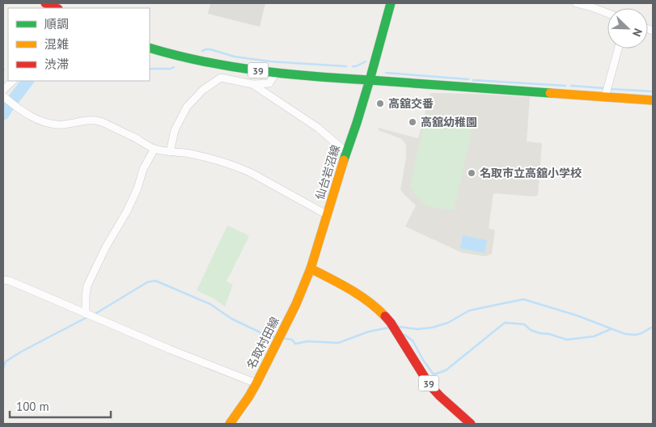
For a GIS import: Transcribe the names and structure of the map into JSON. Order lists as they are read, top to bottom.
{
  "streets": {
    "main road": ["39", "仙台岩沼線", "名取村田線"]
  },
  "crossings": [
    ["39", "仙台岩沼線"],
    ["39", "名取村田線"],
    ["仙台岩沼線", "名取村田線"]
  ],
  "places": ["高舘交番", "高舘幼稚園", "名取市立高舘小学校"],
  "legend": ["順調", "混雑", "渋滞"],
  "scale_bar": "100 m",
  "north": "bottom right"
}
